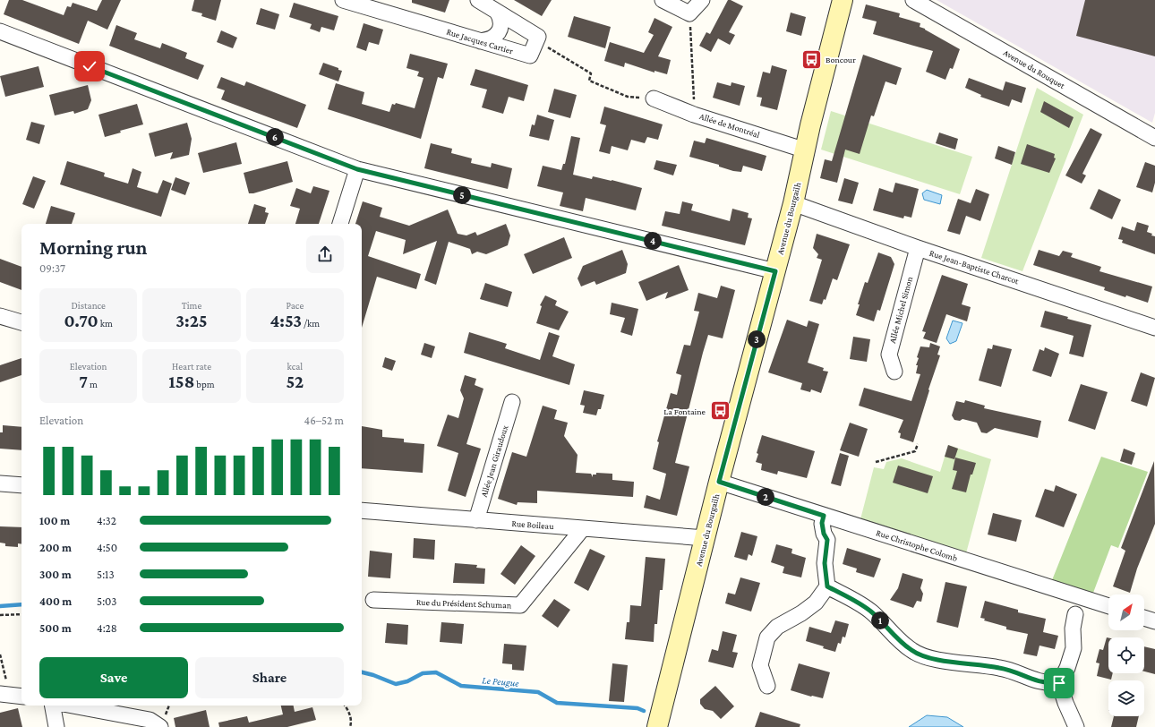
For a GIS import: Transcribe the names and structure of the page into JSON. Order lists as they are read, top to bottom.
{
  "streets": {
    "main road": ["Avenue du Bourgailh"],
    "street": [
      "Rue Jacques Cartier",
      "Avenue du Rouquet",
      "Allée de Montréal",
      "Rue Jean-Baptiste Charcot",
      "Allée Michel Simon",
      "Allée Jean Giraudoux",
      "Rue Boileau",
      "Rue Christophe Colomb",
      "Rue du Président Schuman"
    ]
  },
  "crossings": [
    ["Allée de Montréal", "Avenue du Bourgailh"],
    ["Avenue du Bourgailh", "Rue Jean-Baptiste Charcot"],
    ["Avenue du Bourgailh", "Rue Boileau"],
    ["Avenue du Bourgailh", "Rue Christophe Colomb"],
    ["Rue Jean-Baptiste Charcot", "Allée Michel Simon"],
    ["Allée Jean Giraudoux", "Rue Boileau"],
    ["Rue Boileau", "Rue du Président Schuman"]
  ],
  "water": ["Le Peugue"],
  "places": {
    "bus stop": ["Boncour", "La Fontaine"]
  },
  "north": "top right",
  "page": {
    "pins": [
      "6",
      "5",
      "4",
      "3",
      "2",
      "1"
    ],
    "heading": ["Morning run", "09:37"],
    "stats": [
      ["Distance", "0.70 km"],
      ["Time", "3:25"],
      ["Pace", "4:53 /km"],
      ["Elevation", "7 m"],
      ["Heart rate", "158 bpm"],
      ["kcal", "52"]
    ],
    "chart": ["Elevation", "46–52 m"],
    "list": [
      {
        "name": "100 m",
        "note": "4:32"
      },
      {
        "name": "200 m",
        "note": "4:50"
      },
      {
        "name": "300 m",
        "note": "5:13"
      },
      {
        "name": "400 m",
        "note": "5:03"
      },
      {
        "name": "500 m",
        "note": "4:28"
      }
    ],
    "buttons": ["Save", "Share"]
  }
}
